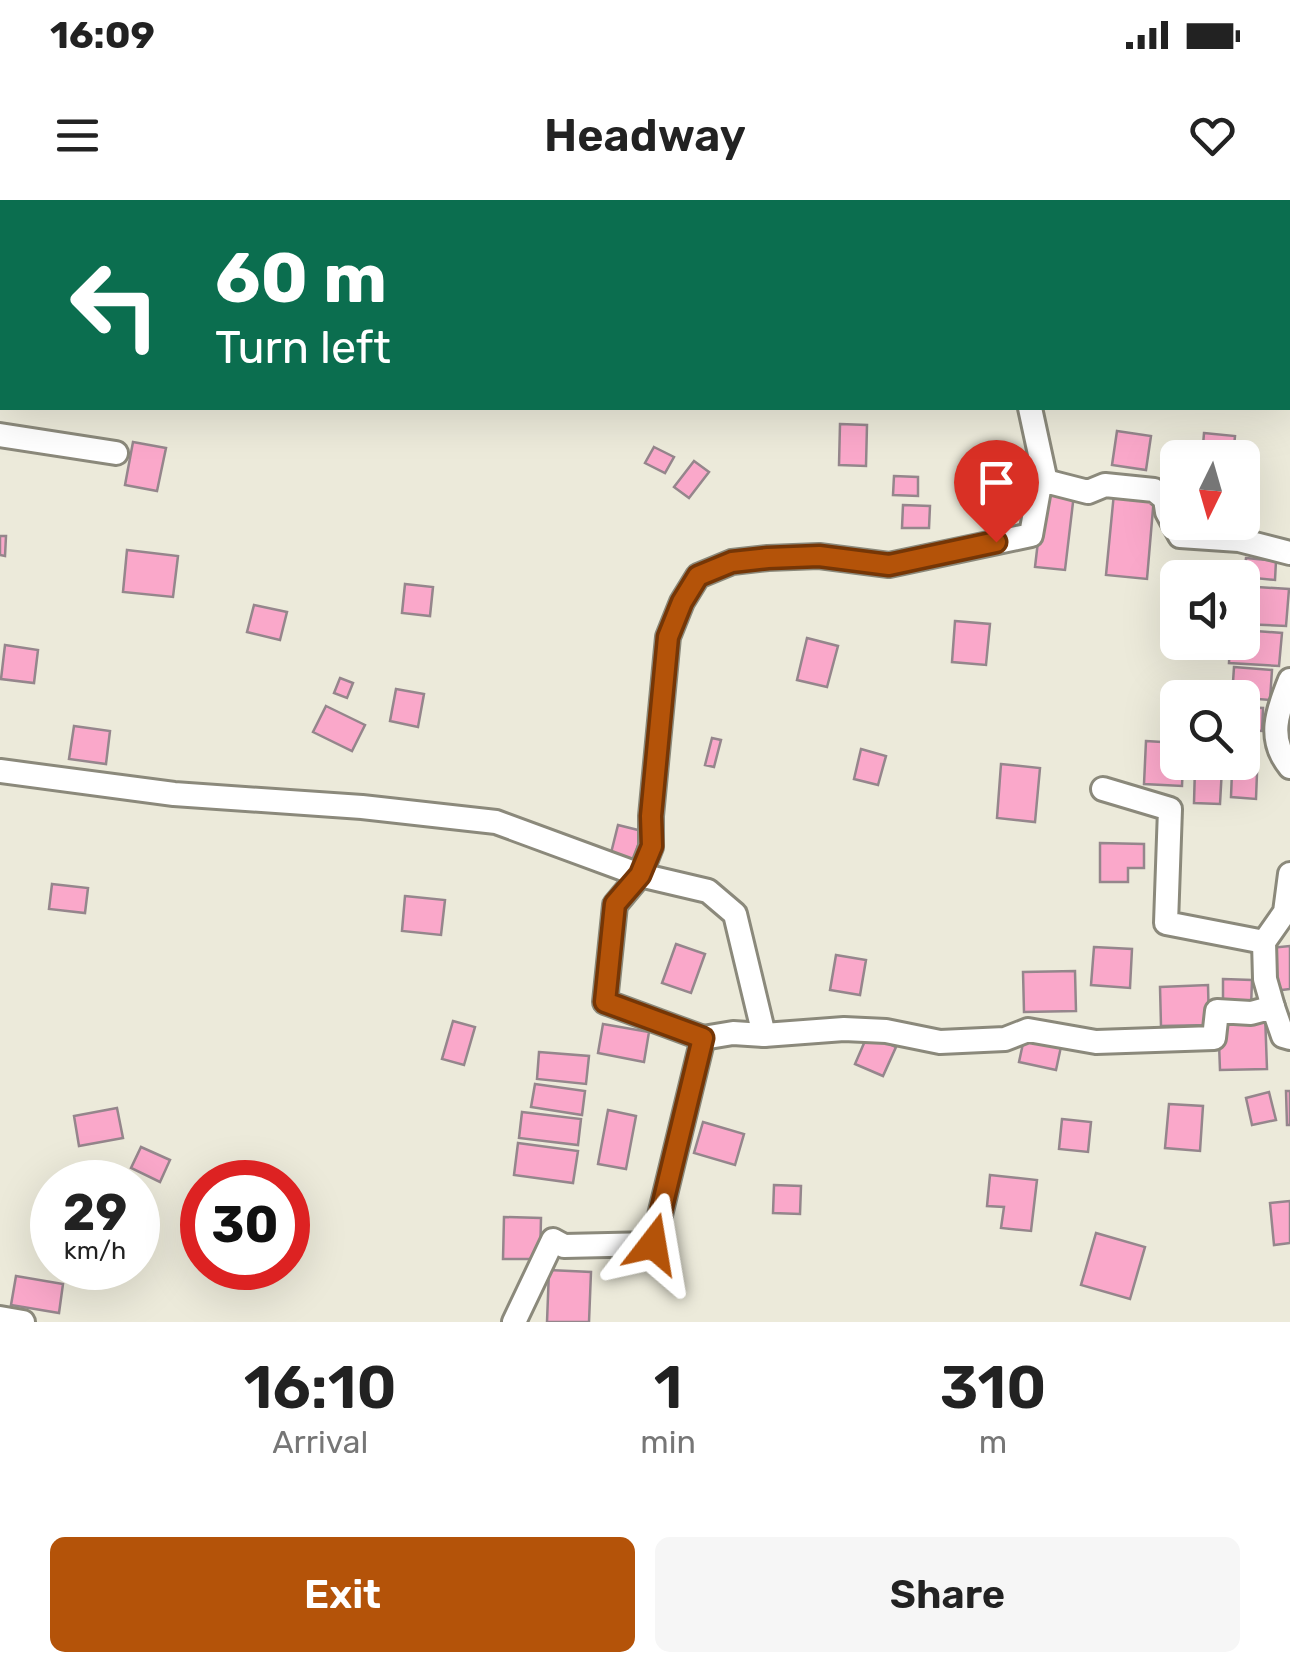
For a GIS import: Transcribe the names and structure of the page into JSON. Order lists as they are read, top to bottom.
{
  "north": "bottom",
  "page": {
    "status": "16:09",
    "header": "Headway",
    "turn": ["60 m", "Turn left"],
    "speed": "29 km/h",
    "limit": "30",
    "eta": [
      "16:10",
      "Arrival",
      "1",
      "min",
      "310",
      "m"
    ],
    "buttons": ["Exit", "Share"]
  }
}
